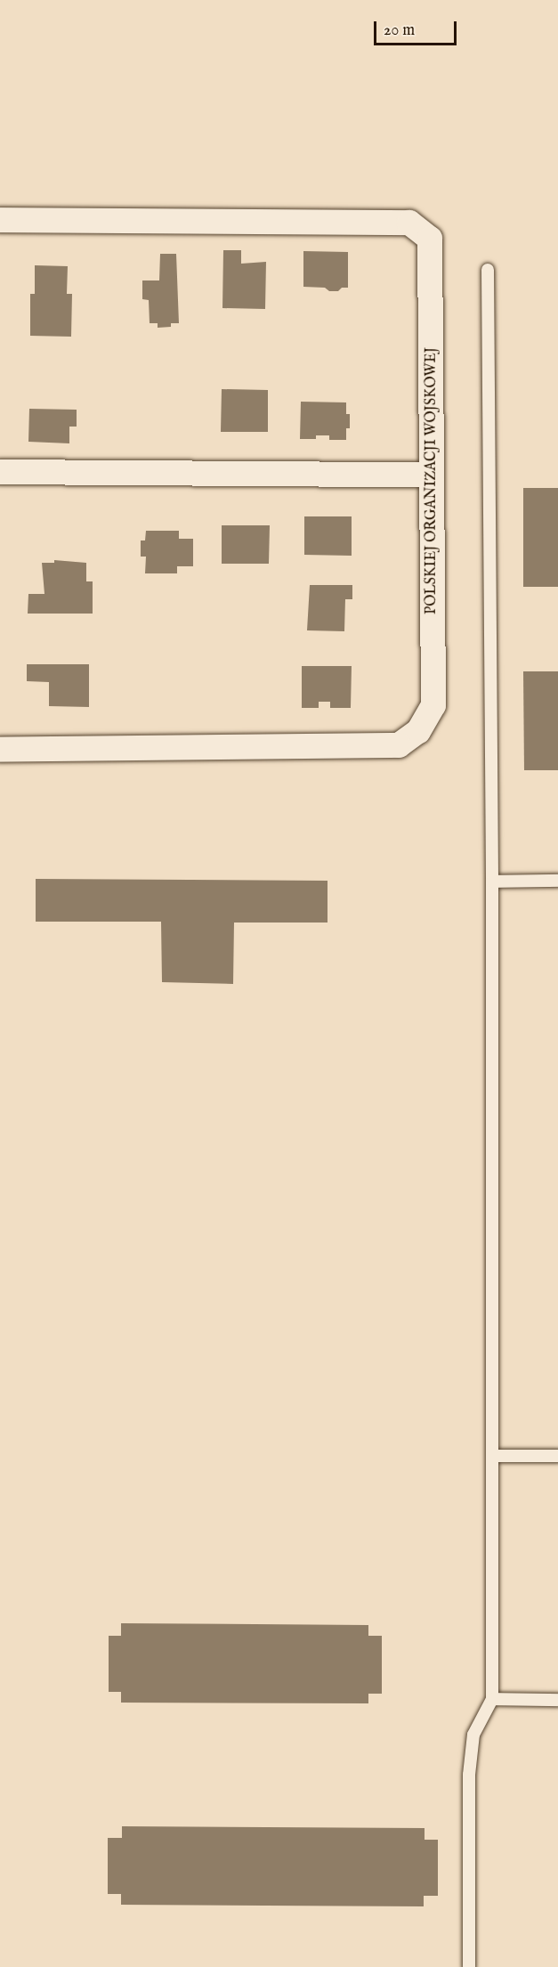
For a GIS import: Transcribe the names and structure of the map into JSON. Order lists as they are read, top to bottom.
{
  "streets": {
    "street": ["POLSKIEJ ORGANIZACJI WOJSKOWEJ"]
  },
  "scale_bar": "20 m"
}
